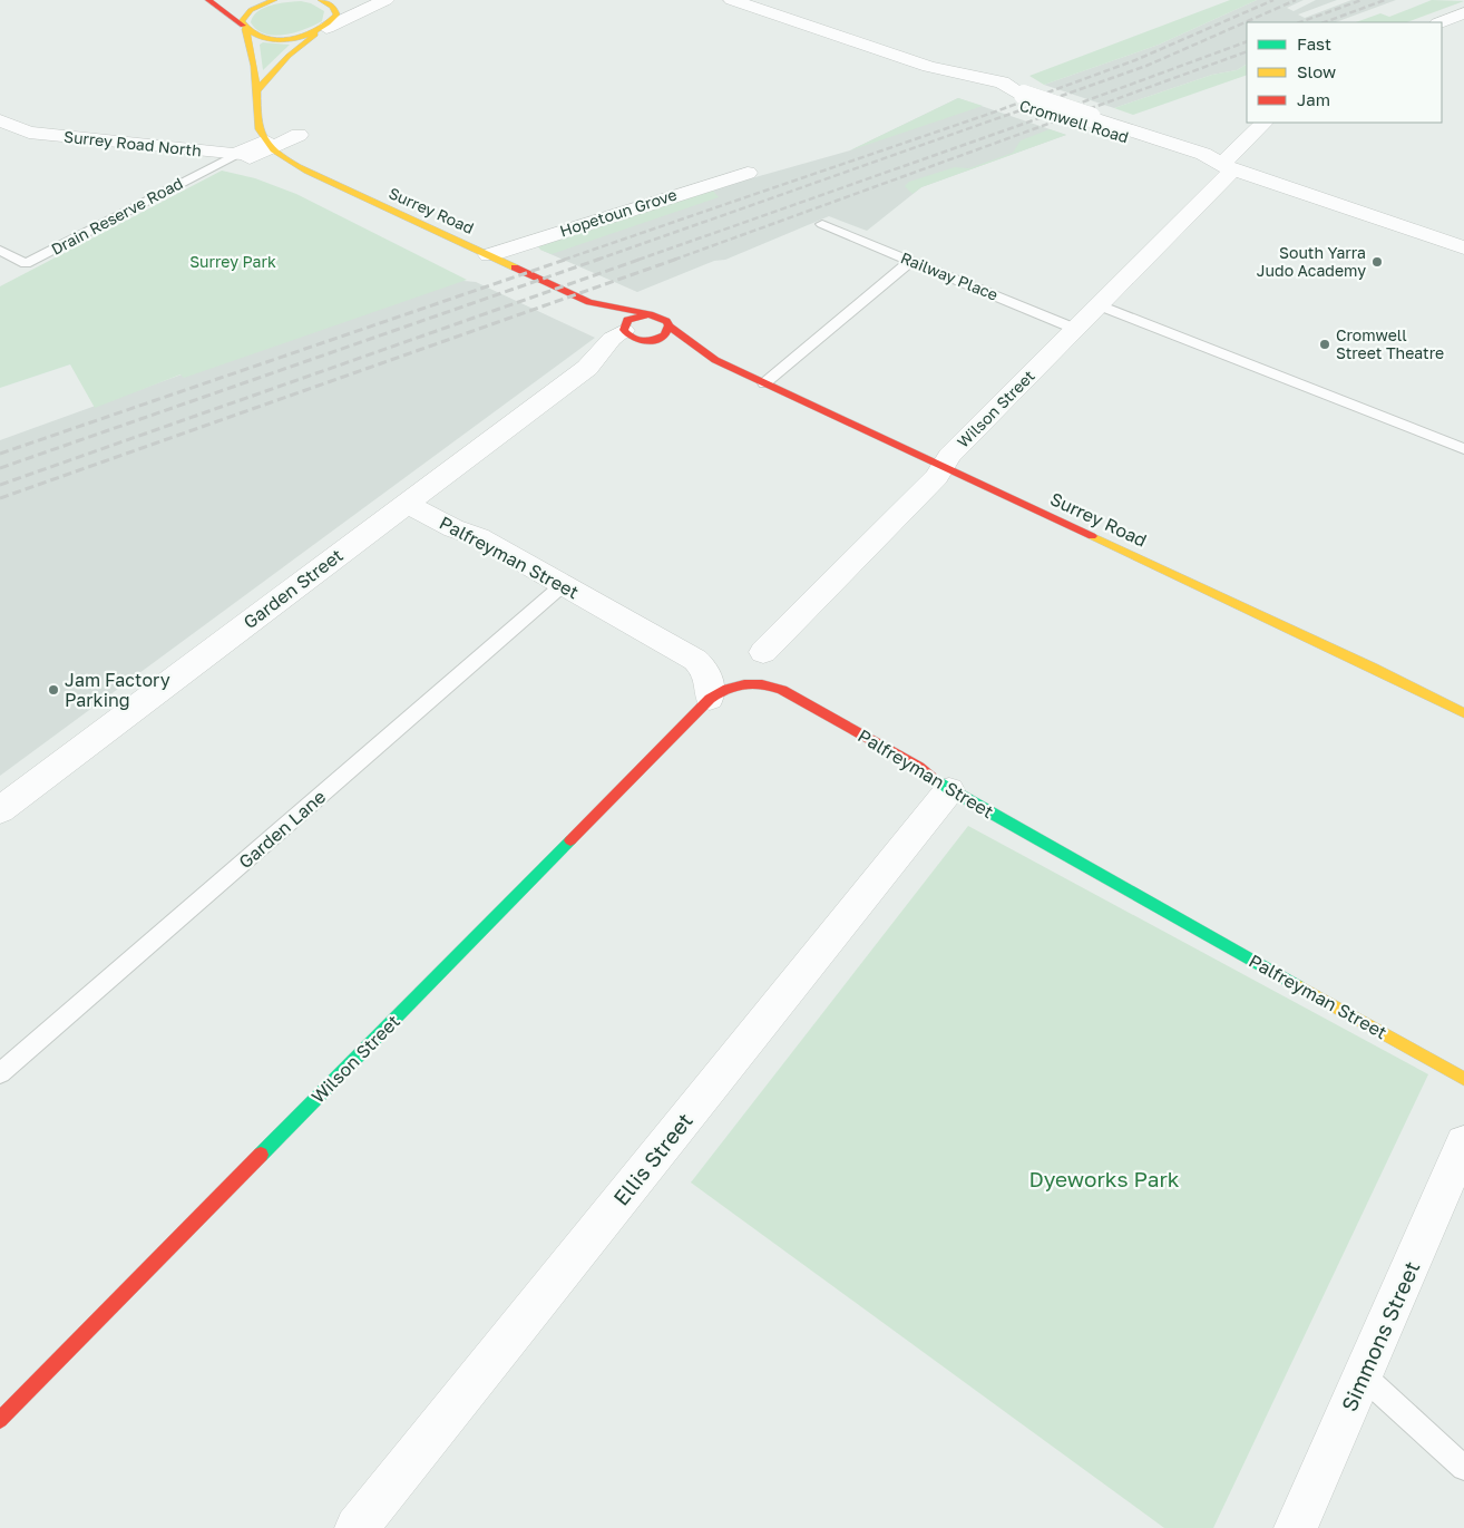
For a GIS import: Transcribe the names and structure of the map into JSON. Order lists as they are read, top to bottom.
{
  "streets": {
    "street": [
      "Cromwell Road",
      "Surrey Road North",
      "Surrey Road",
      "Hopetoun Grove",
      "Wilson Street",
      "Palfreyman Street",
      "Garden Street",
      "Ellis Street",
      "Simmons Street"
    ],
    "lane": ["Drain Reserve Road", "Railway Place", "Garden Lane"]
  },
  "crossings": [
    ["Cromwell Road", "Wilson Street"],
    ["Surrey Road North", "Drain Reserve Road"],
    ["Surrey Road", "Hopetoun Grove"],
    ["Surrey Road", "Wilson Street"],
    ["Surrey Road", "Garden Street"],
    ["Railway Place", "Wilson Street"],
    ["Wilson Street", "Palfreyman Street"],
    ["Palfreyman Street", "Garden Street"],
    ["Palfreyman Street", "Garden Lane"],
    ["Palfreyman Street", "Ellis Street"]
  ],
  "parks": ["Surrey Park", "Dyeworks Park"],
  "places": ["South Yarra Judo Academy", "Cromwell Street Theatre", "Jam Factory Parking"],
  "legend": ["Fast", "Slow", "Jam"]
}
